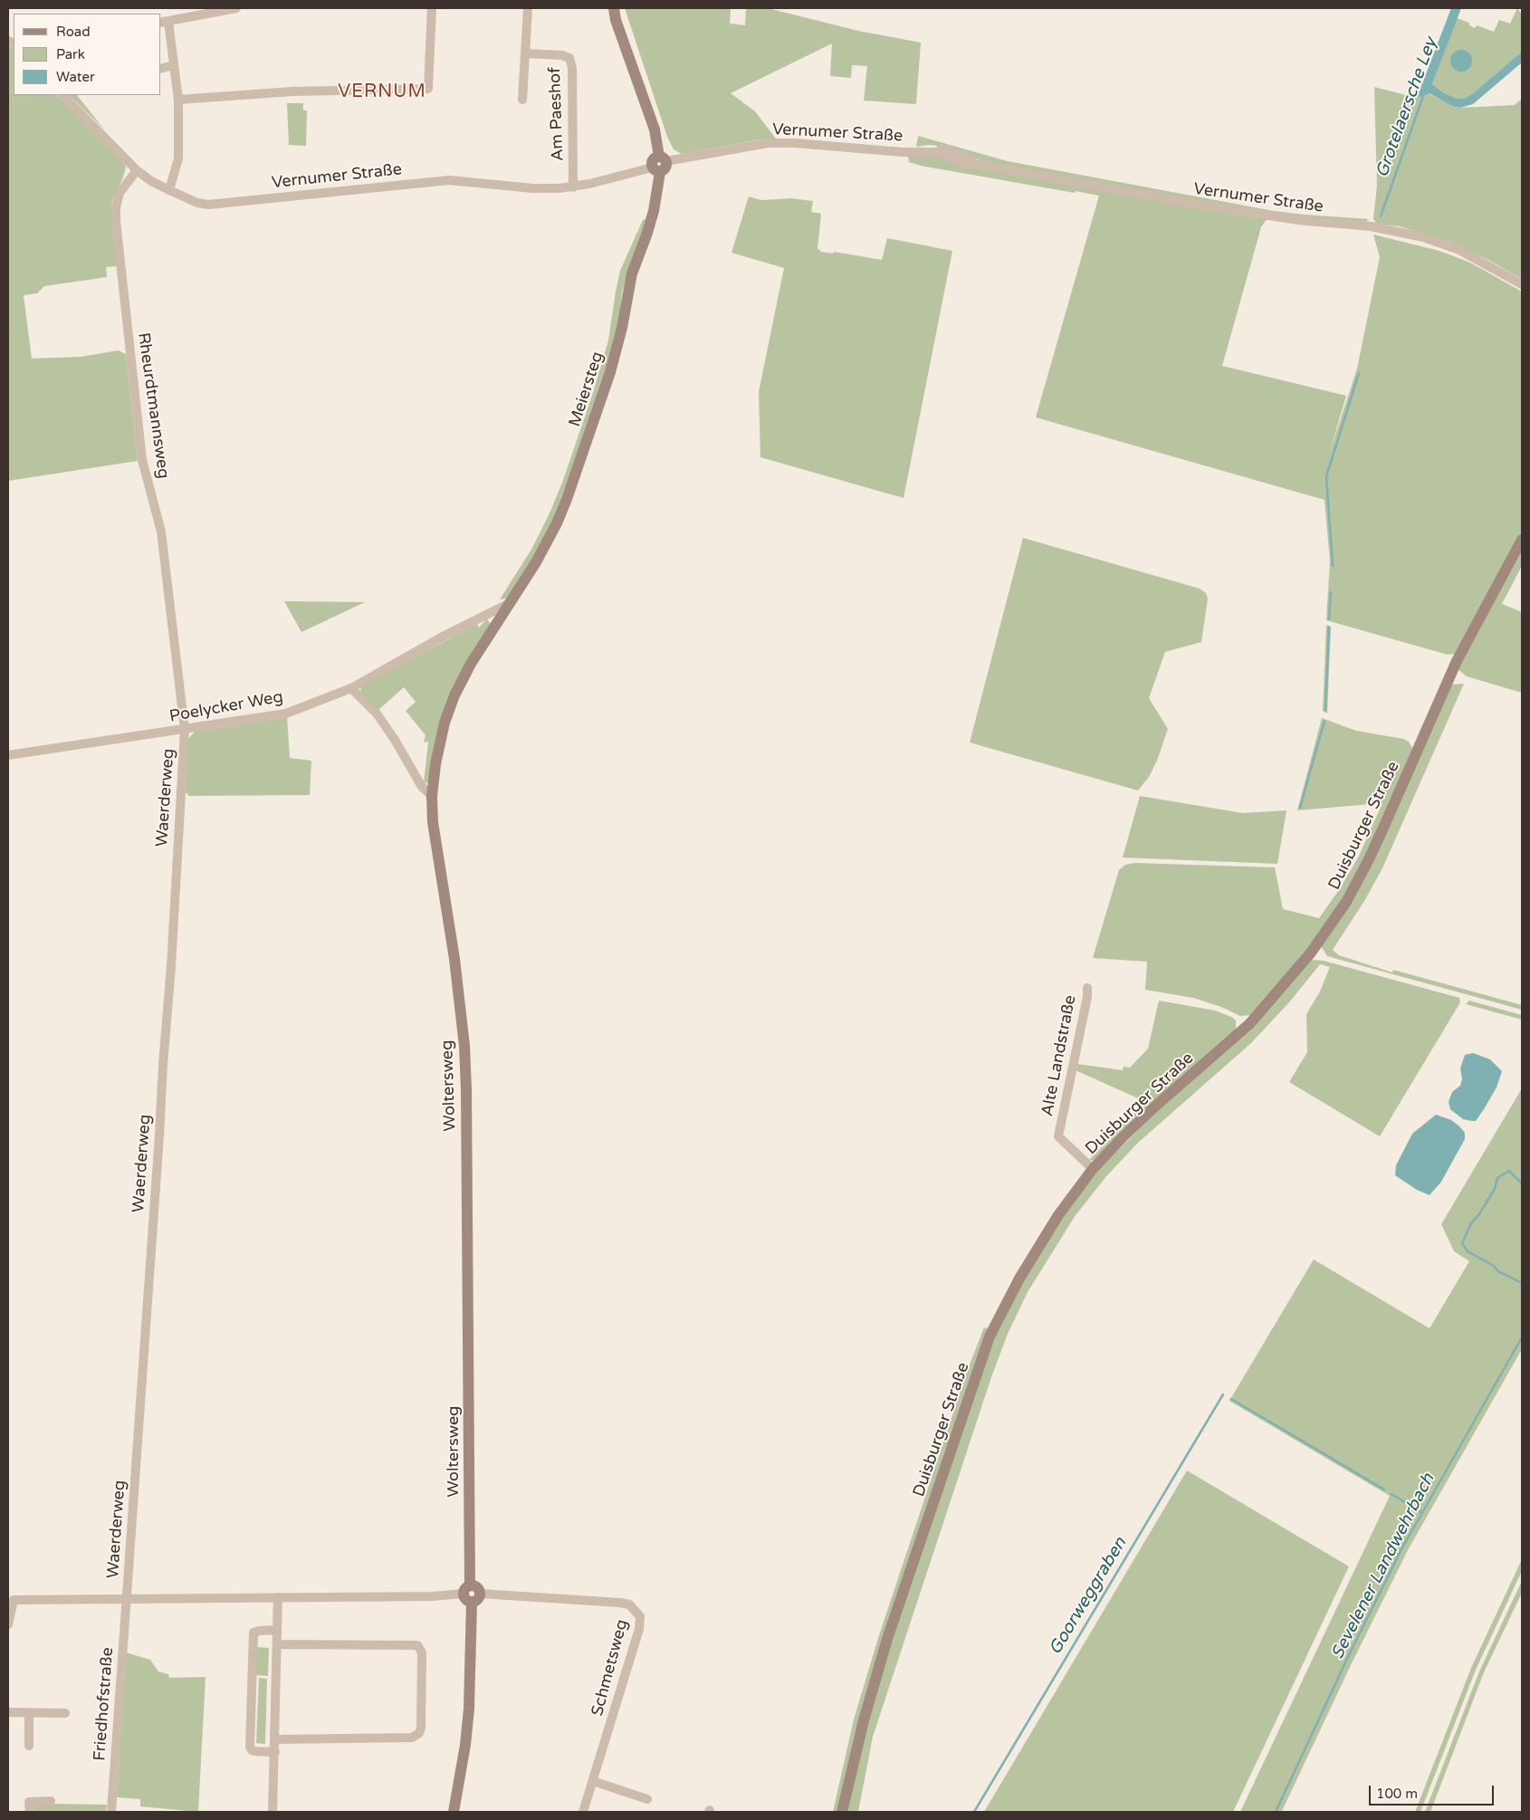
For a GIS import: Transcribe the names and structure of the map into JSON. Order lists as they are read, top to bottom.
{
  "streets": {
    "street": [
      "Am Paeshof",
      "Vernumer Straße",
      "Meiersteg",
      "Rheurdtmannsweg",
      "Poelycker Weg",
      "Waerderweg",
      "Duisburger Straße",
      "Alte Landstraße",
      "Woltersweg",
      "Schmetsweg",
      "Friedhofstraße"
    ]
  },
  "crossings": [
    ["Am Paeshof", "Vernumer Straße"],
    ["Vernumer Straße", "Meiersteg"],
    ["Vernumer Straße", "Rheurdtmannsweg"],
    ["Meiersteg", "Poelycker Weg"],
    ["Meiersteg", "Woltersweg"],
    ["Rheurdtmannsweg", "Poelycker Weg"],
    ["Rheurdtmannsweg", "Waerderweg"],
    ["Poelycker Weg", "Waerderweg"],
    ["Poelycker Weg", "Woltersweg"],
    ["Waerderweg", "Woltersweg"],
    ["Waerderweg", "Schmetsweg"],
    ["Waerderweg", "Friedhofstraße"],
    ["Duisburger Straße", "Alte Landstraße"],
    ["Woltersweg", "Schmetsweg"]
  ],
  "districts": ["VERNUM"],
  "water": ["Grotelaersche Ley", "Sevelener Landwehrbach", "Goorweggraben"],
  "legend": ["Road", "Park", "Water"],
  "scale_bar": "100 m"
}
